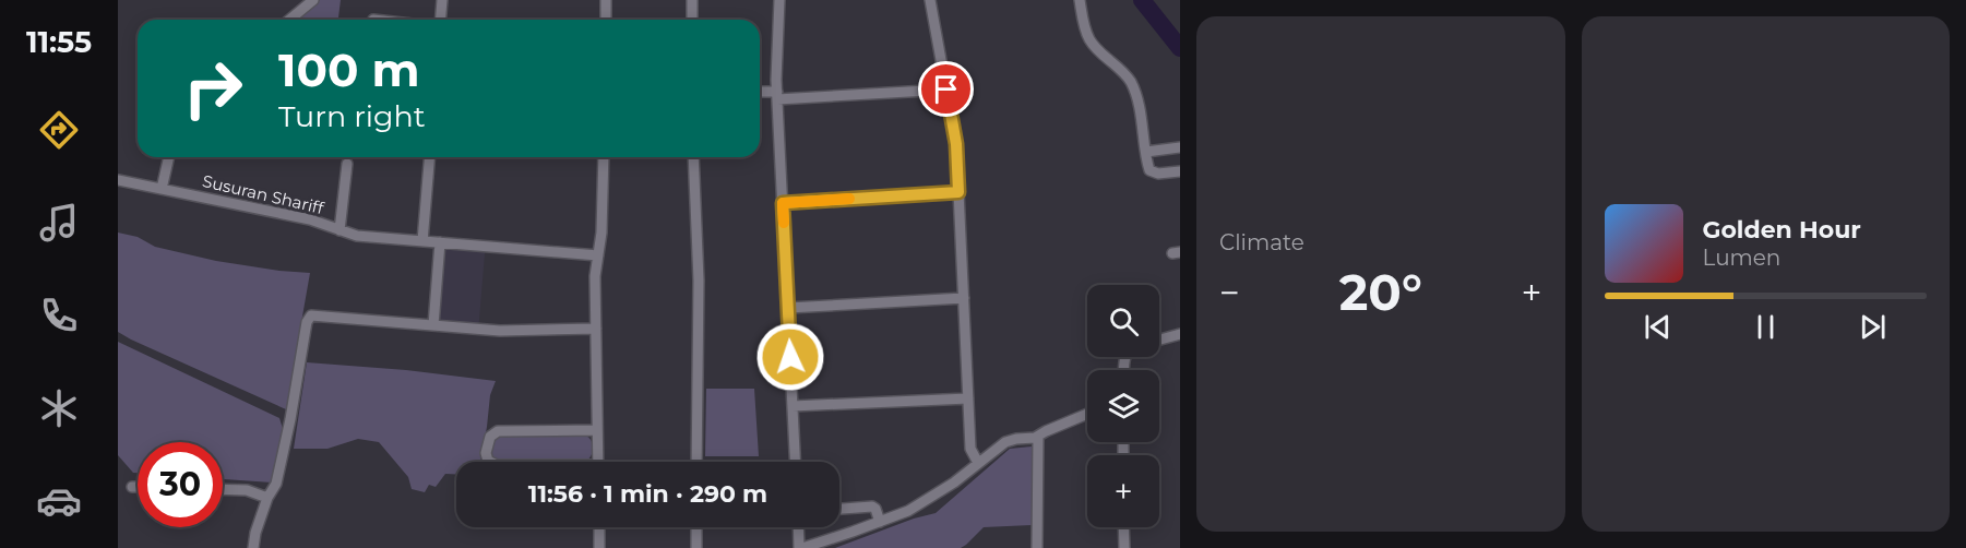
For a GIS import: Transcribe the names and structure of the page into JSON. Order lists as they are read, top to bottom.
{
  "streets": {
    "street": ["Susuran Shariff"]
  },
  "page": {
    "tabs": "11:55",
    "tile": "Climate",
    "turn": ["100 m", "Turn right"],
    "song": ["Golden Hour", "Lumen"],
    "heat": ["−", "20°", "+"],
    "map_buttons": "+",
    "limit": "30",
    "trip": "11:56 · 1 min · 290 m"
  }
}
